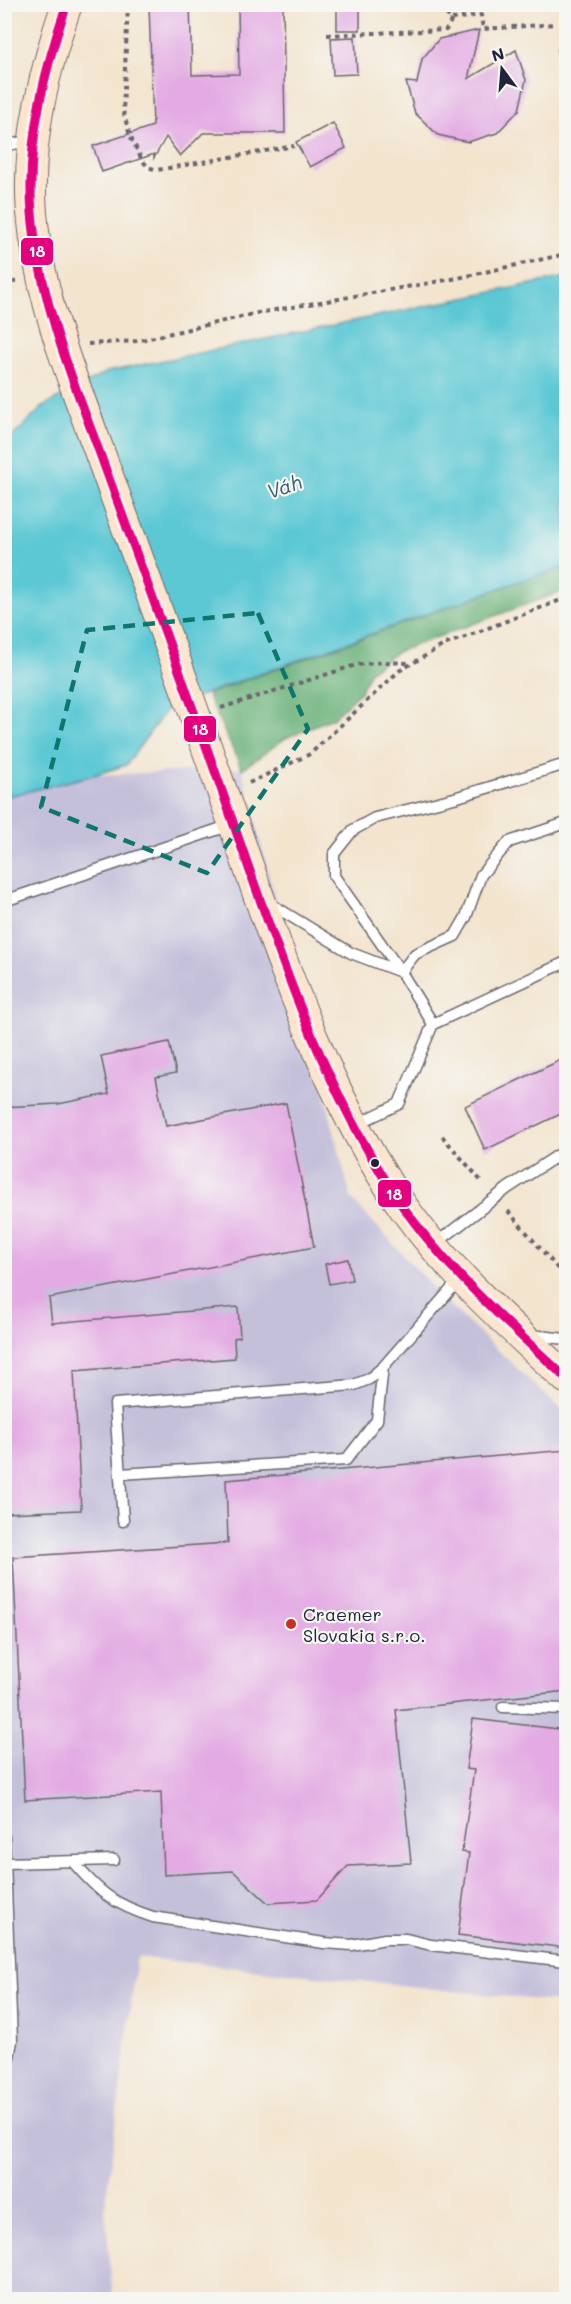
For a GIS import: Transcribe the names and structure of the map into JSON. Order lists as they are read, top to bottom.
{
  "water": ["Váh"],
  "places": ["Craemer Slovakia s.r.o."],
  "lines": ["transit line 18"],
  "north": "top"
}
